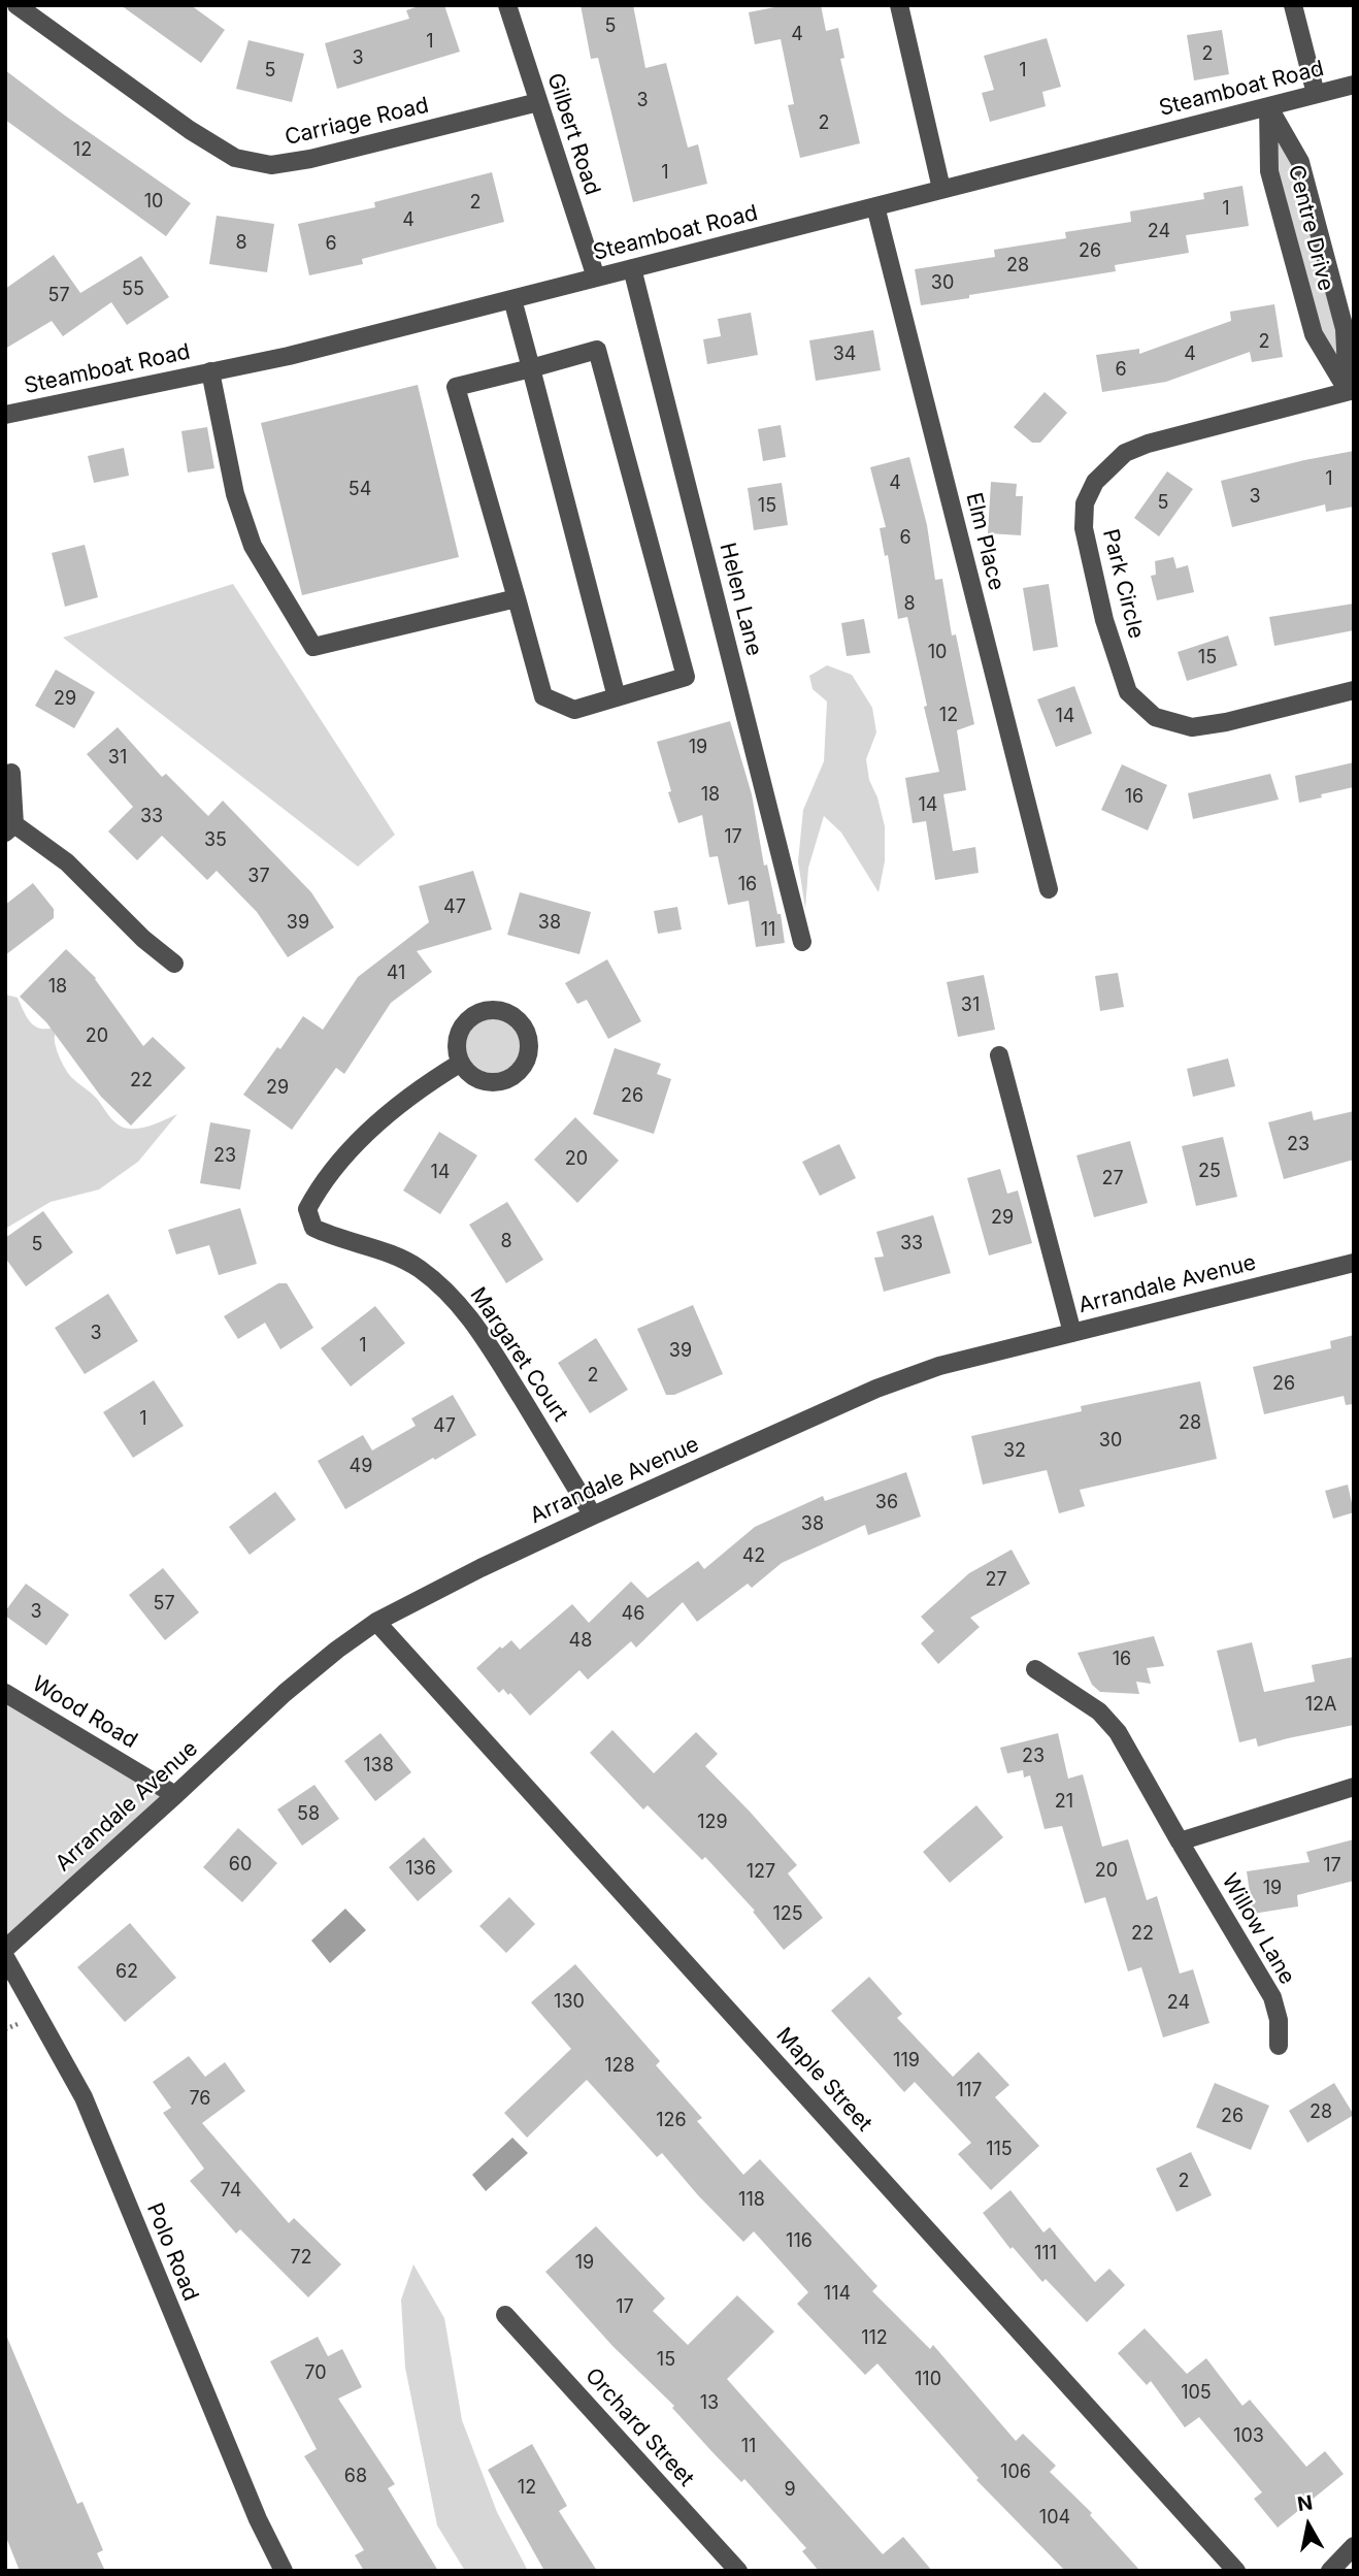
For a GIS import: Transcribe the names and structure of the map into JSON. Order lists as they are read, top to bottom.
{
  "streets": {
    "street": [
      "Steamboat Road",
      "Carriage Road",
      "Gilbert Road",
      "Centre Drive",
      "Elm Place",
      "Park Circle",
      "Helen Lane",
      "Arrandale Avenue",
      "Margaret Court",
      "Wood Road",
      "Willow Lane",
      "Maple Street",
      "Polo Road",
      "Orchard Street"
    ]
  },
  "crossings": [
    ["Steamboat Road", "Gilbert Road"],
    ["Steamboat Road", "Centre Drive"],
    ["Steamboat Road", "Elm Place"],
    ["Steamboat Road", "Helen Lane"],
    ["Carriage Road", "Gilbert Road"],
    ["Centre Drive", "Park Circle"],
    ["Arrandale Avenue", "Margaret Court"],
    ["Arrandale Avenue", "Wood Road"],
    ["Arrandale Avenue", "Maple Street"]
  ],
  "house_numbers": [
    "5",
    "4",
    "1",
    "2",
    "3",
    "5",
    "1",
    "3",
    "2",
    "12",
    "1",
    "10",
    "2",
    "1",
    "4",
    "24",
    "8",
    "6",
    "26",
    "28",
    "30",
    "55",
    "57",
    "2",
    "34",
    "4",
    "6",
    "1",
    "4",
    "54",
    "3",
    "5",
    "15",
    "6",
    "8",
    "10",
    "15",
    "29",
    "12",
    "14",
    "19",
    "31",
    "18",
    "16",
    "14",
    "33",
    "17",
    "35",
    "37",
    "16",
    "47",
    "39",
    "38",
    "11",
    "41",
    "18",
    "31",
    "20",
    "22",
    "29",
    "26",
    "23",
    "23",
    "20",
    "25",
    "14",
    "27",
    "29",
    "8",
    "33",
    "5",
    "3",
    "1",
    "39",
    "2",
    "26",
    "1",
    "28",
    "47",
    "30",
    "32",
    "49",
    "36",
    "38",
    "42",
    "27",
    "57",
    "3",
    "46",
    "48",
    "16",
    "12A",
    "23",
    "138",
    "21",
    "58",
    "129",
    "60",
    "17",
    "136",
    "20",
    "127",
    "19",
    "125",
    "22",
    "62",
    "130",
    "24",
    "119",
    "128",
    "117",
    "76",
    "28",
    "26",
    "126",
    "115",
    "2",
    "74",
    "118",
    "116",
    "111",
    "72",
    "19",
    "114",
    "17",
    "112",
    "15",
    "70",
    "110",
    "105",
    "13",
    "103",
    "11",
    "106",
    "68",
    "12",
    "9",
    "104"
  ],
  "north": "top"
}
